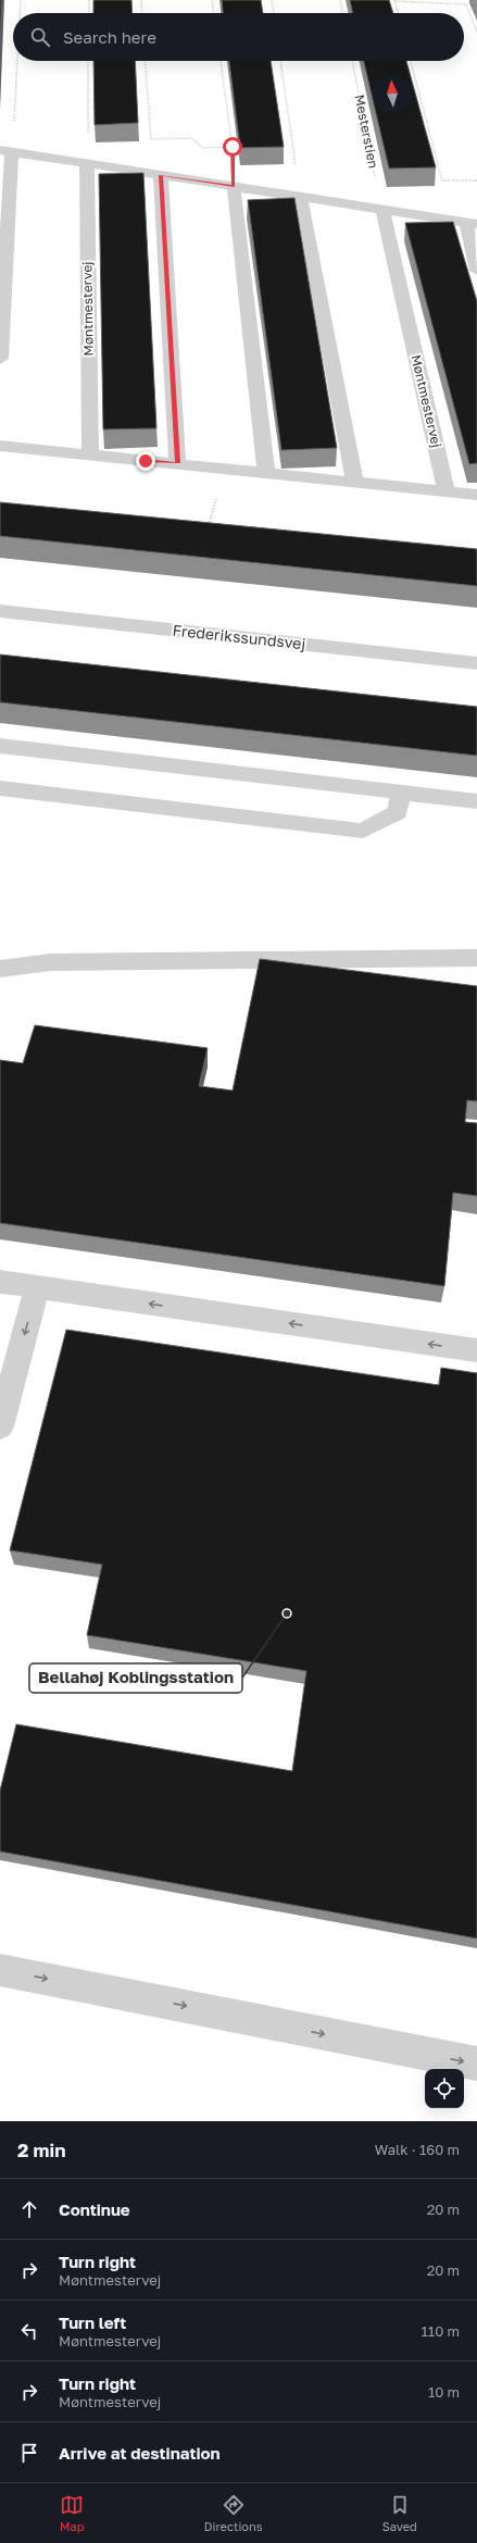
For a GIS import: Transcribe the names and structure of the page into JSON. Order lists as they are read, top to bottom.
{
  "streets": {
    "street": ["Møntmestervej", "Frederikssundsvej"],
    "path": ["Mesterstien"]
  },
  "crossings": [
    ["Mesterstien", "Møntmestervej"]
  ],
  "places": ["Bellahøj Koblingsstation"],
  "north": "top",
  "page": {
    "search": "Search here",
    "heading": ["2 min", "Walk · 160 m"],
    "list": [
      ["Continue", "20 m"],
      ["Turn right", "Møntmestervej", "20 m"],
      ["Turn left", "Møntmestervej", "110 m"],
      ["Turn right", "Møntmestervej", "10 m"],
      "Arrive at destination"
    ],
    "nav": ["Map", "Directions", "Saved"]
  }
}
